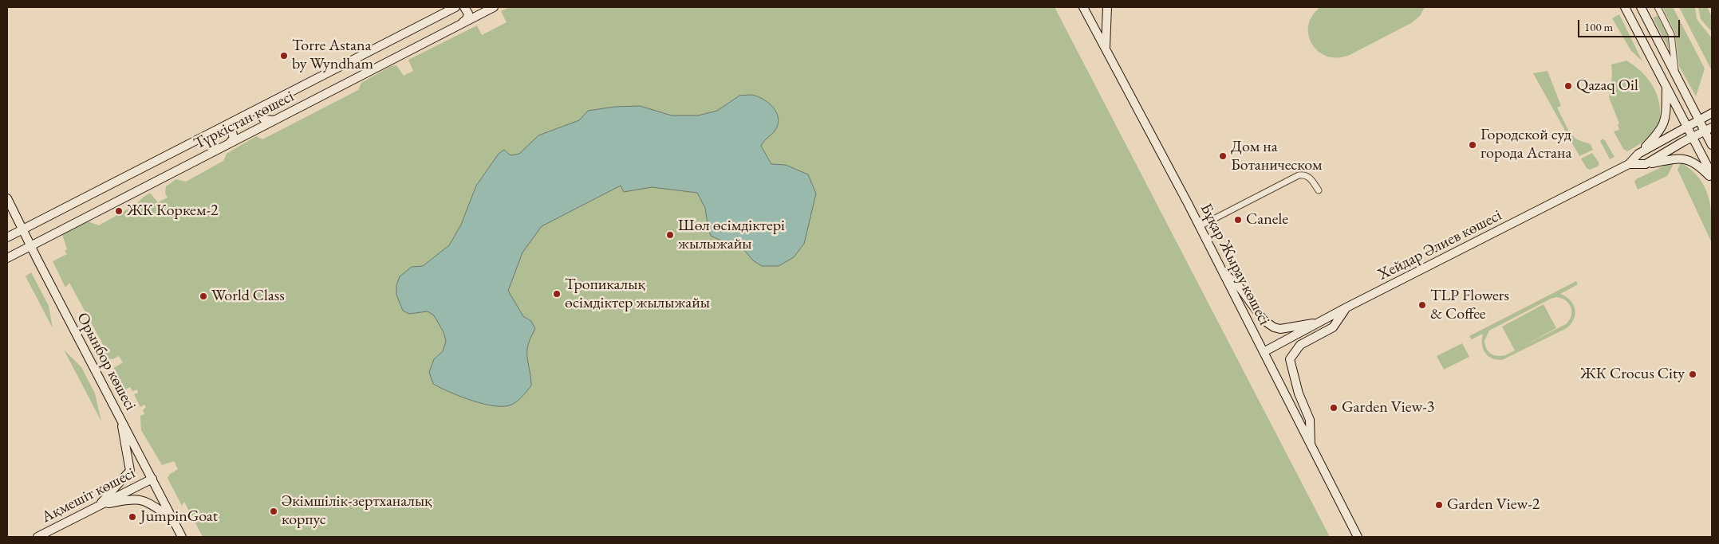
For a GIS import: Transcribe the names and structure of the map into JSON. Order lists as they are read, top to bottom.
{
  "streets": {
    "street": [
      "Түркістан көшесі",
      "Хейдар Әлиев көшесі",
      "Бұқар Жырау көшесі",
      "Орынбор көшесі",
      "Ақмешіт көшесі"
    ]
  },
  "crossings": [
    ["Түркістан көшесі", "Орынбор көшесі"],
    ["Хейдар Әлиев көшесі", "Бұқар Жырау көшесі"],
    ["Орынбор көшесі", "Ақмешіт көшесі"]
  ],
  "places": [
    "Torre Astana by Wyndham",
    "Qazaq Oil",
    "Городской суд города Астана",
    "Дом на Ботаническом",
    "ЖК Коркем-2",
    "Canele",
    "Шөл өсімдіктері жылыжайы",
    "Тропикалық өсімдіктер жылыжайы",
    "World Class",
    "TLP Flowers & Coffee",
    "ЖК Crocus City",
    "Garden View-3",
    "Garden View-2",
    "Әкімшілік-зертханалық корпус",
    "JumpinGoat"
  ],
  "scale_bar": "100 m"
}
